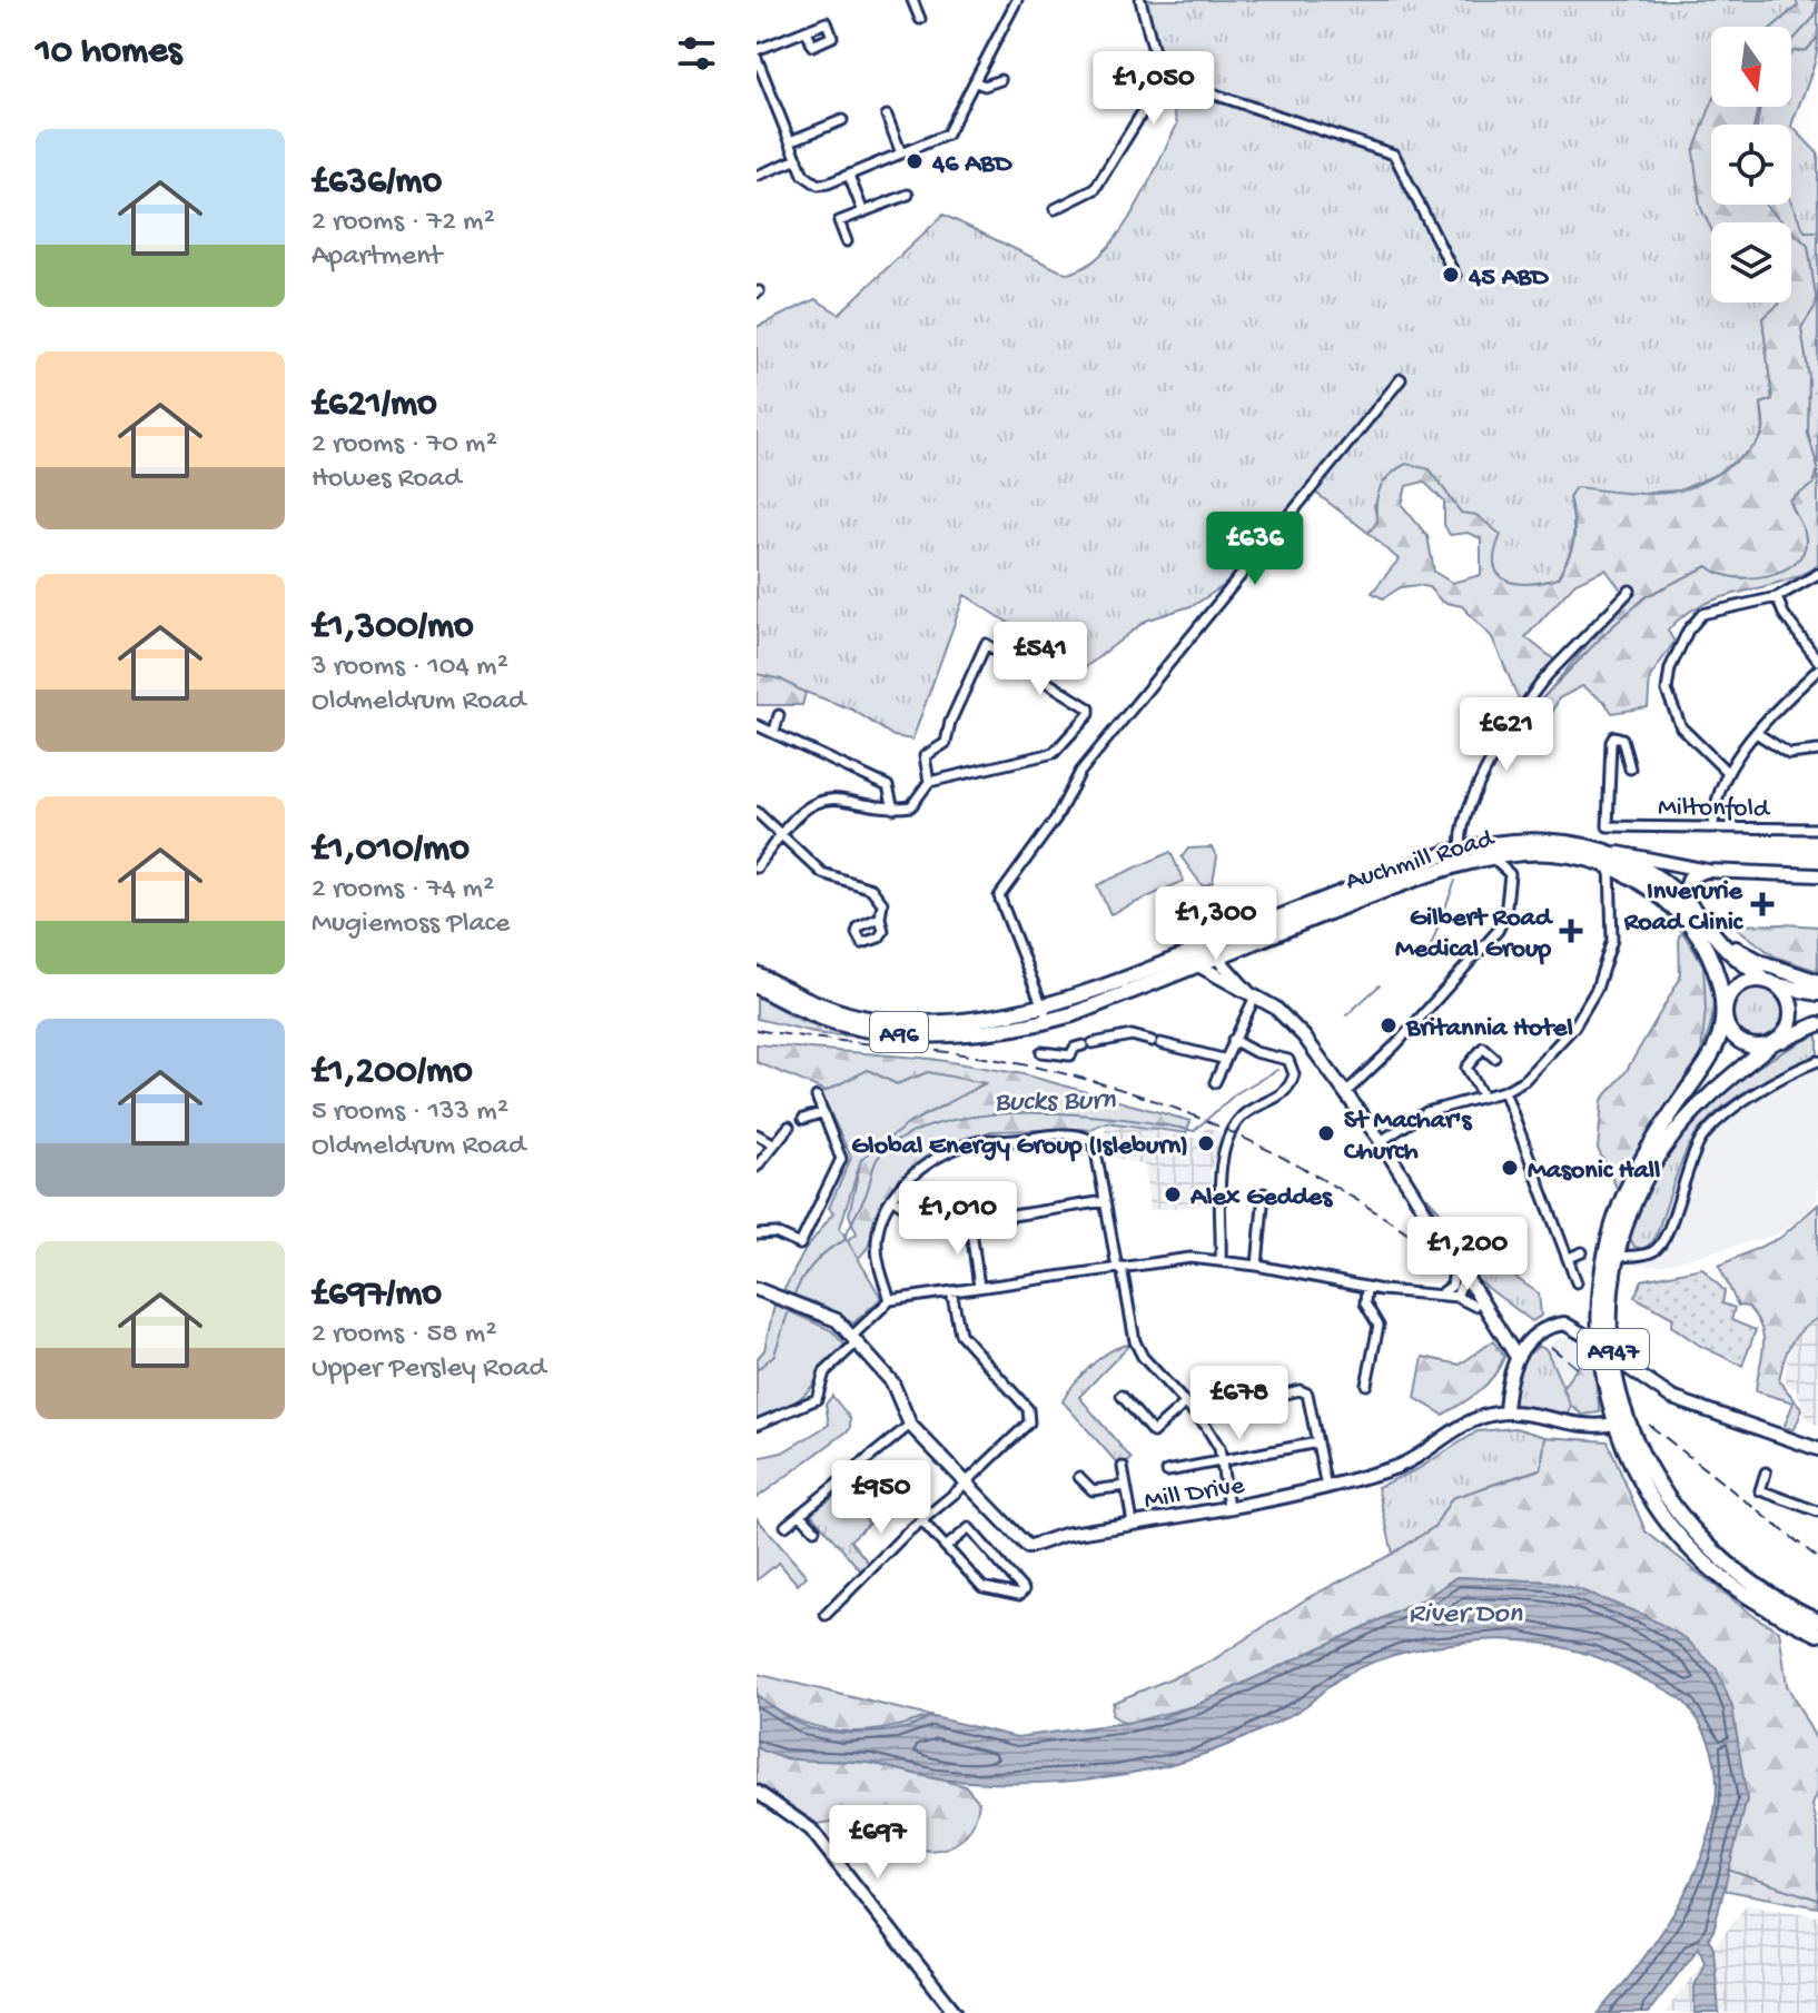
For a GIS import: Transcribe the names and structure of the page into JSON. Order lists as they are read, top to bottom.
{
  "streets": {
    "main road": ["Auchmill Road", "A96", "A947"],
    "street": ["Miltonfold", "Mill Drive"]
  },
  "crossings": [
    ["Auchmill Road", "A96"],
    ["Auchmill Road", "A947"],
    ["A96", "A947"],
    ["A947", "Mill Drive"]
  ],
  "water": ["Bucks Burn", "River Don"],
  "places": {
    "other": [
      "46 ABD",
      "45 ABD",
      "Britannia Hotel",
      "St Machar's Church",
      "Global Energy Group (Isleburn)",
      "Masonic Hall",
      "Alex Geddes"
    ],
    "health": ["Inverurie Road Clinic", "Gilbert Road Medical Group"]
  },
  "north": "bottom",
  "page": {
    "heading": "10 homes",
    "price": [
      "£1,050",
      "£636",
      "£541",
      "£621",
      "£1,300",
      "£1,010",
      "£1,200",
      "£678",
      "£950",
      "£697"
    ],
    "list": [
      {
        "name": "£636/mo",
        "note": "2 rooms · 72 m² · Apartment"
      },
      {
        "name": "£621/mo",
        "note": "2 rooms · 70 m² · Howes Road"
      },
      {
        "name": "£1,300/mo",
        "note": "3 rooms · 104 m² · Oldmeldrum Road"
      },
      {
        "name": "£1,010/mo",
        "note": "2 rooms · 74 m² · Mugiemoss Place"
      },
      {
        "name": "£1,200/mo",
        "note": "5 rooms · 133 m² · Oldmeldrum Road"
      },
      {
        "name": "£697/mo",
        "note": "2 rooms · 58 m² · Upper Persley Road"
      }
    ]
  }
}
